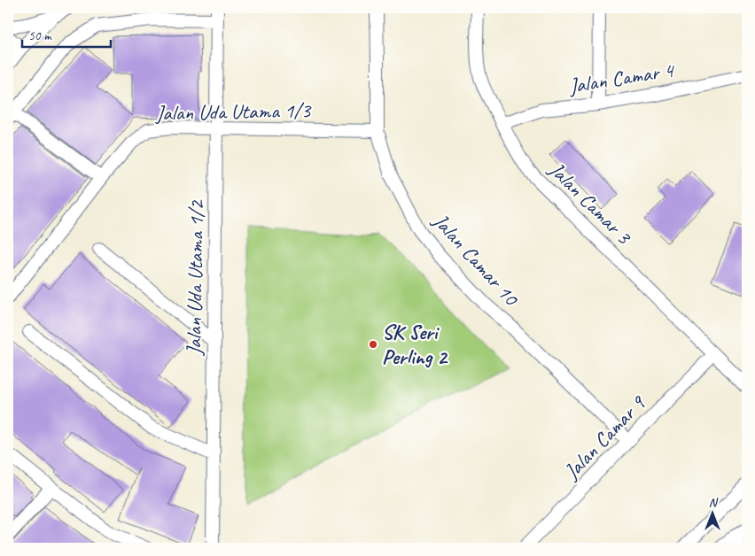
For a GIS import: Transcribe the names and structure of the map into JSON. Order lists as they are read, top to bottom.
{
  "streets": {
    "street": [
      "Jalan Camar 4",
      "Jalan Uda Utama 1/3",
      "Jalan Camar 3",
      "Jalan Camar 10",
      "Jalan Uda Utama 1/2",
      "Jalan Camar 9"
    ]
  },
  "crossings": [
    ["Jalan Camar 4", "Jalan Camar 3"],
    ["Jalan Uda Utama 1/3", "Jalan Camar 10"],
    ["Jalan Uda Utama 1/3", "Jalan Uda Utama 1/2"],
    ["Jalan Camar 3", "Jalan Camar 9"],
    ["Jalan Camar 10", "Jalan Camar 9"]
  ],
  "places": ["SK Seri Perling 2"],
  "scale_bar": "50 m",
  "north": "top"
}
